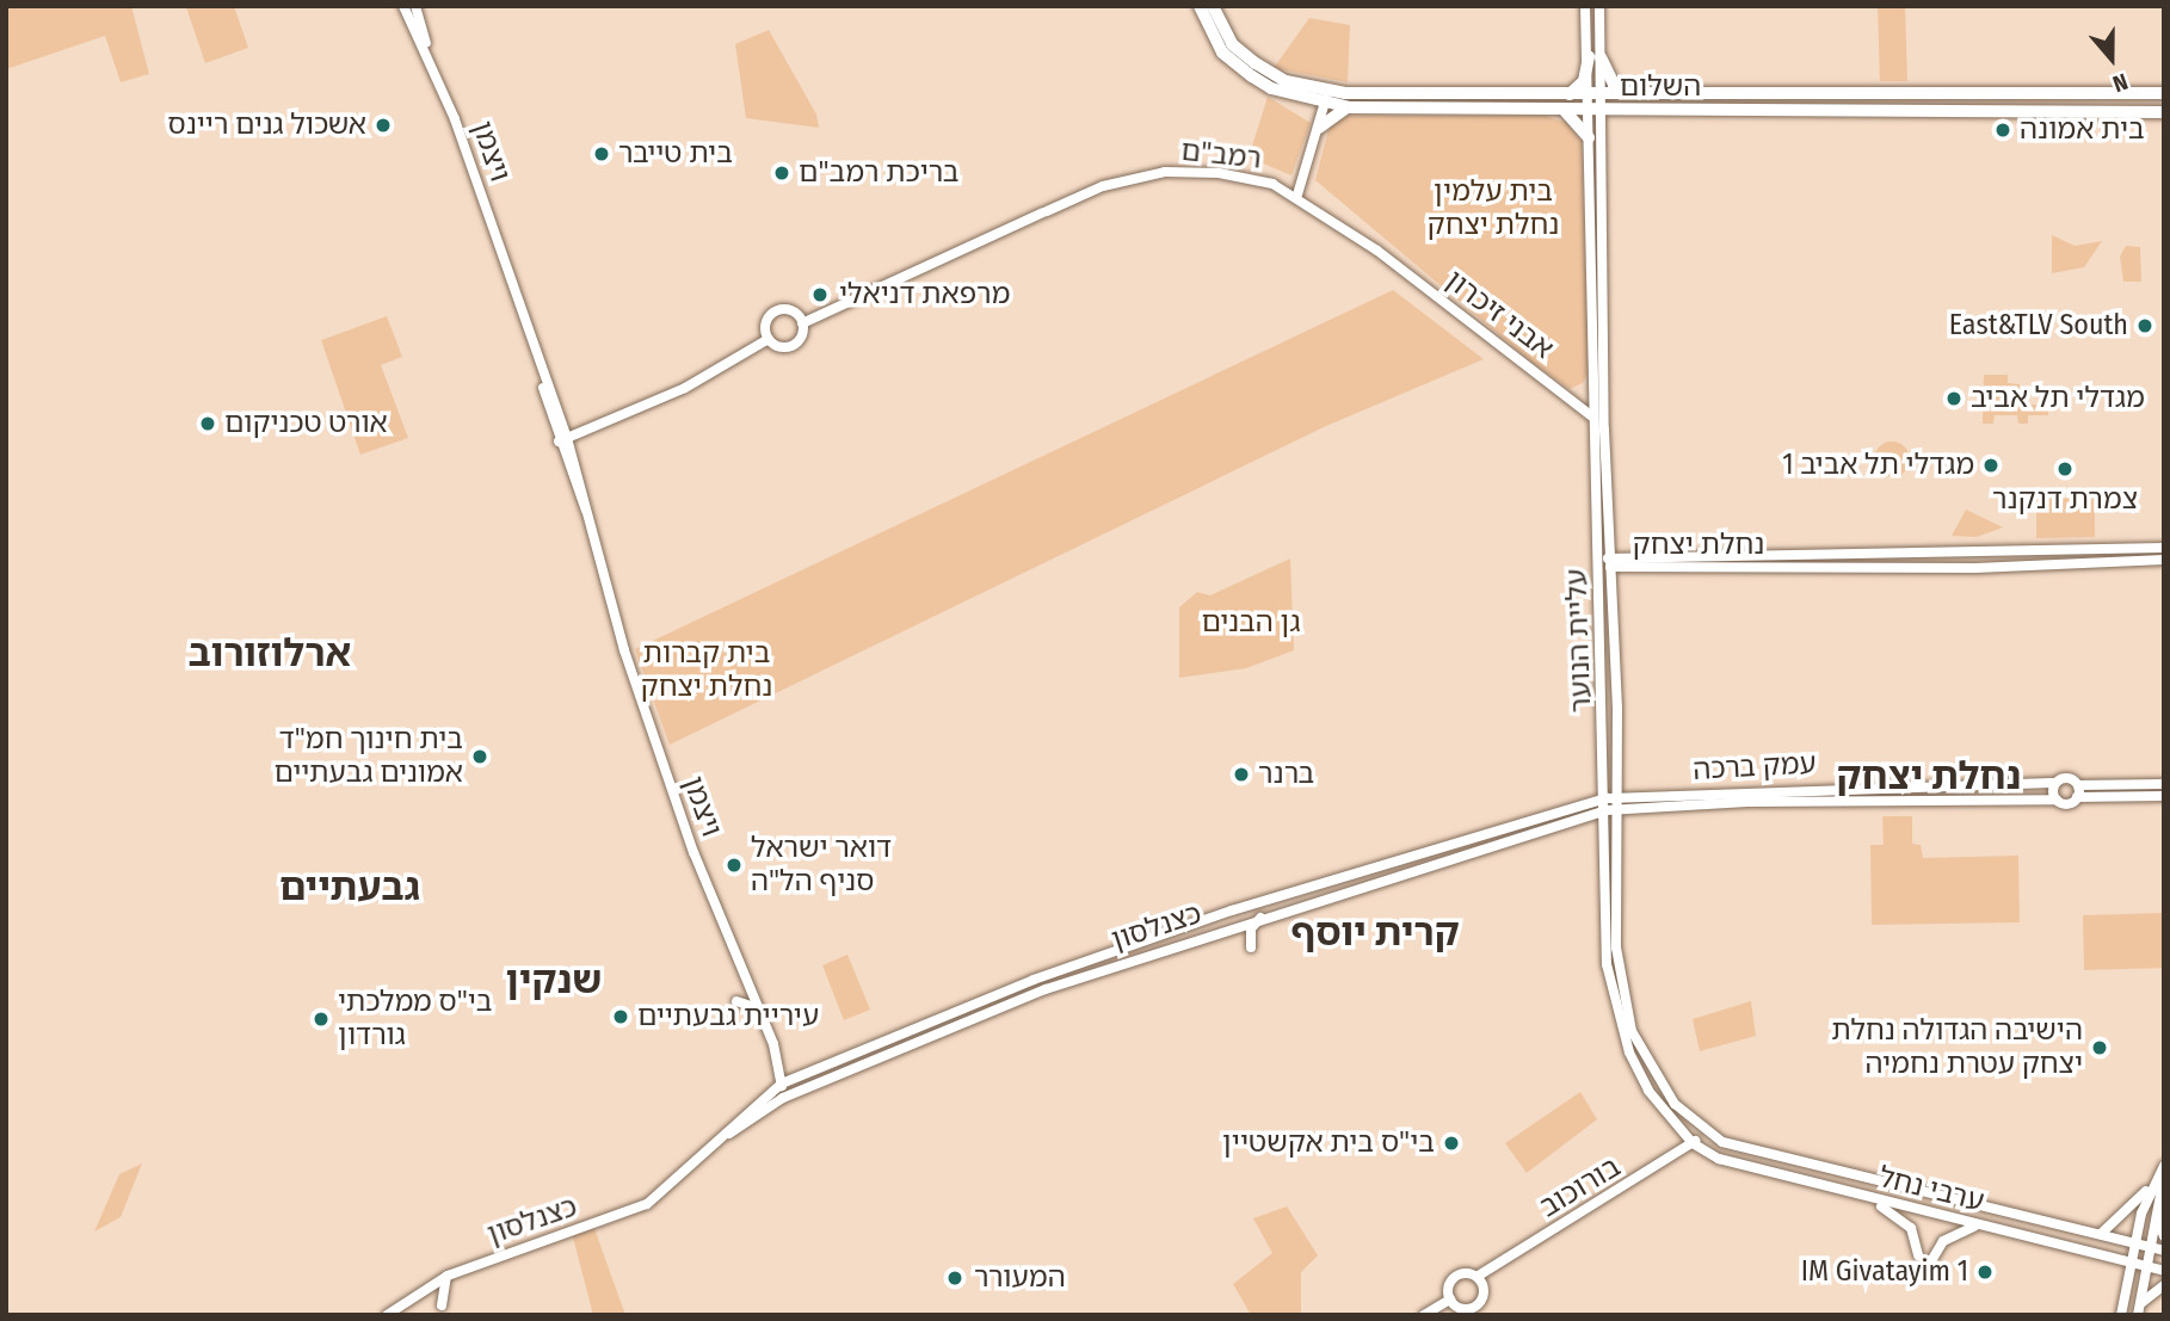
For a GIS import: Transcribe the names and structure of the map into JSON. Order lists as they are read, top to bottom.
{
  "streets": {
    "main road": ["השלום"],
    "street": [
      "ויצמן",
      "רמב\"ם",
      "אבני זיכרון",
      "נחלת יצחק",
      "עליית הנוער",
      "עמק ברכה",
      "כצנלסון",
      "בורוכוב",
      "ערבי נחל"
    ]
  },
  "crossings": [
    ["השלום", "עליית הנוער"],
    ["ויצמן", "רמב\"ם"],
    ["ויצמן", "כצנלסון"],
    ["רמב\"ם", "אבני זיכרון"],
    ["אבני זיכרון", "עליית הנוער"],
    ["נחלת יצחק", "עליית הנוער"],
    ["עליית הנוער", "עמק ברכה"],
    ["עליית הנוער", "כצנלסון"],
    ["עליית הנוער", "בורוכוב"],
    ["עליית הנוער", "ערבי נחל"],
    ["עמק ברכה", "כצנלסון"],
    ["בורוכוב", "ערבי נחל"]
  ],
  "districts": [
    "ארלוזורוב",
    "נחלת יצחק",
    "גבעתיים",
    "קרית יוסף",
    "שנקין"
  ],
  "parks": ["בית עלמין נחלת יצחק", "גן הבנים", "בית קברות נחלת יצחק"],
  "places": [
    "אשכול גנים ריינס",
    "בית אמונה",
    "בית טייבר",
    "בריכת רמב\"ם",
    "מרפאת דניאלי",
    "East&TLV South",
    "מגדלי תל אביב",
    "אורט טכניקום",
    "מגדלי תל אביב 1",
    "צמרת דנקנר",
    "בית חינוך חמ\"ד אמונים גבעתיים",
    "ברנר",
    "דואר ישראל סניף הל\"ה",
    "עיריית גבעתיים",
    "בי\"ס ממלכתי גורדון",
    "הישיבה הגדולה נחלת יצחק עטרת נחמיה",
    "בי\"ס בית אקשטיין",
    "IM Givatayim 1",
    "המעורר"
  ],
  "north": "bottom"
}
